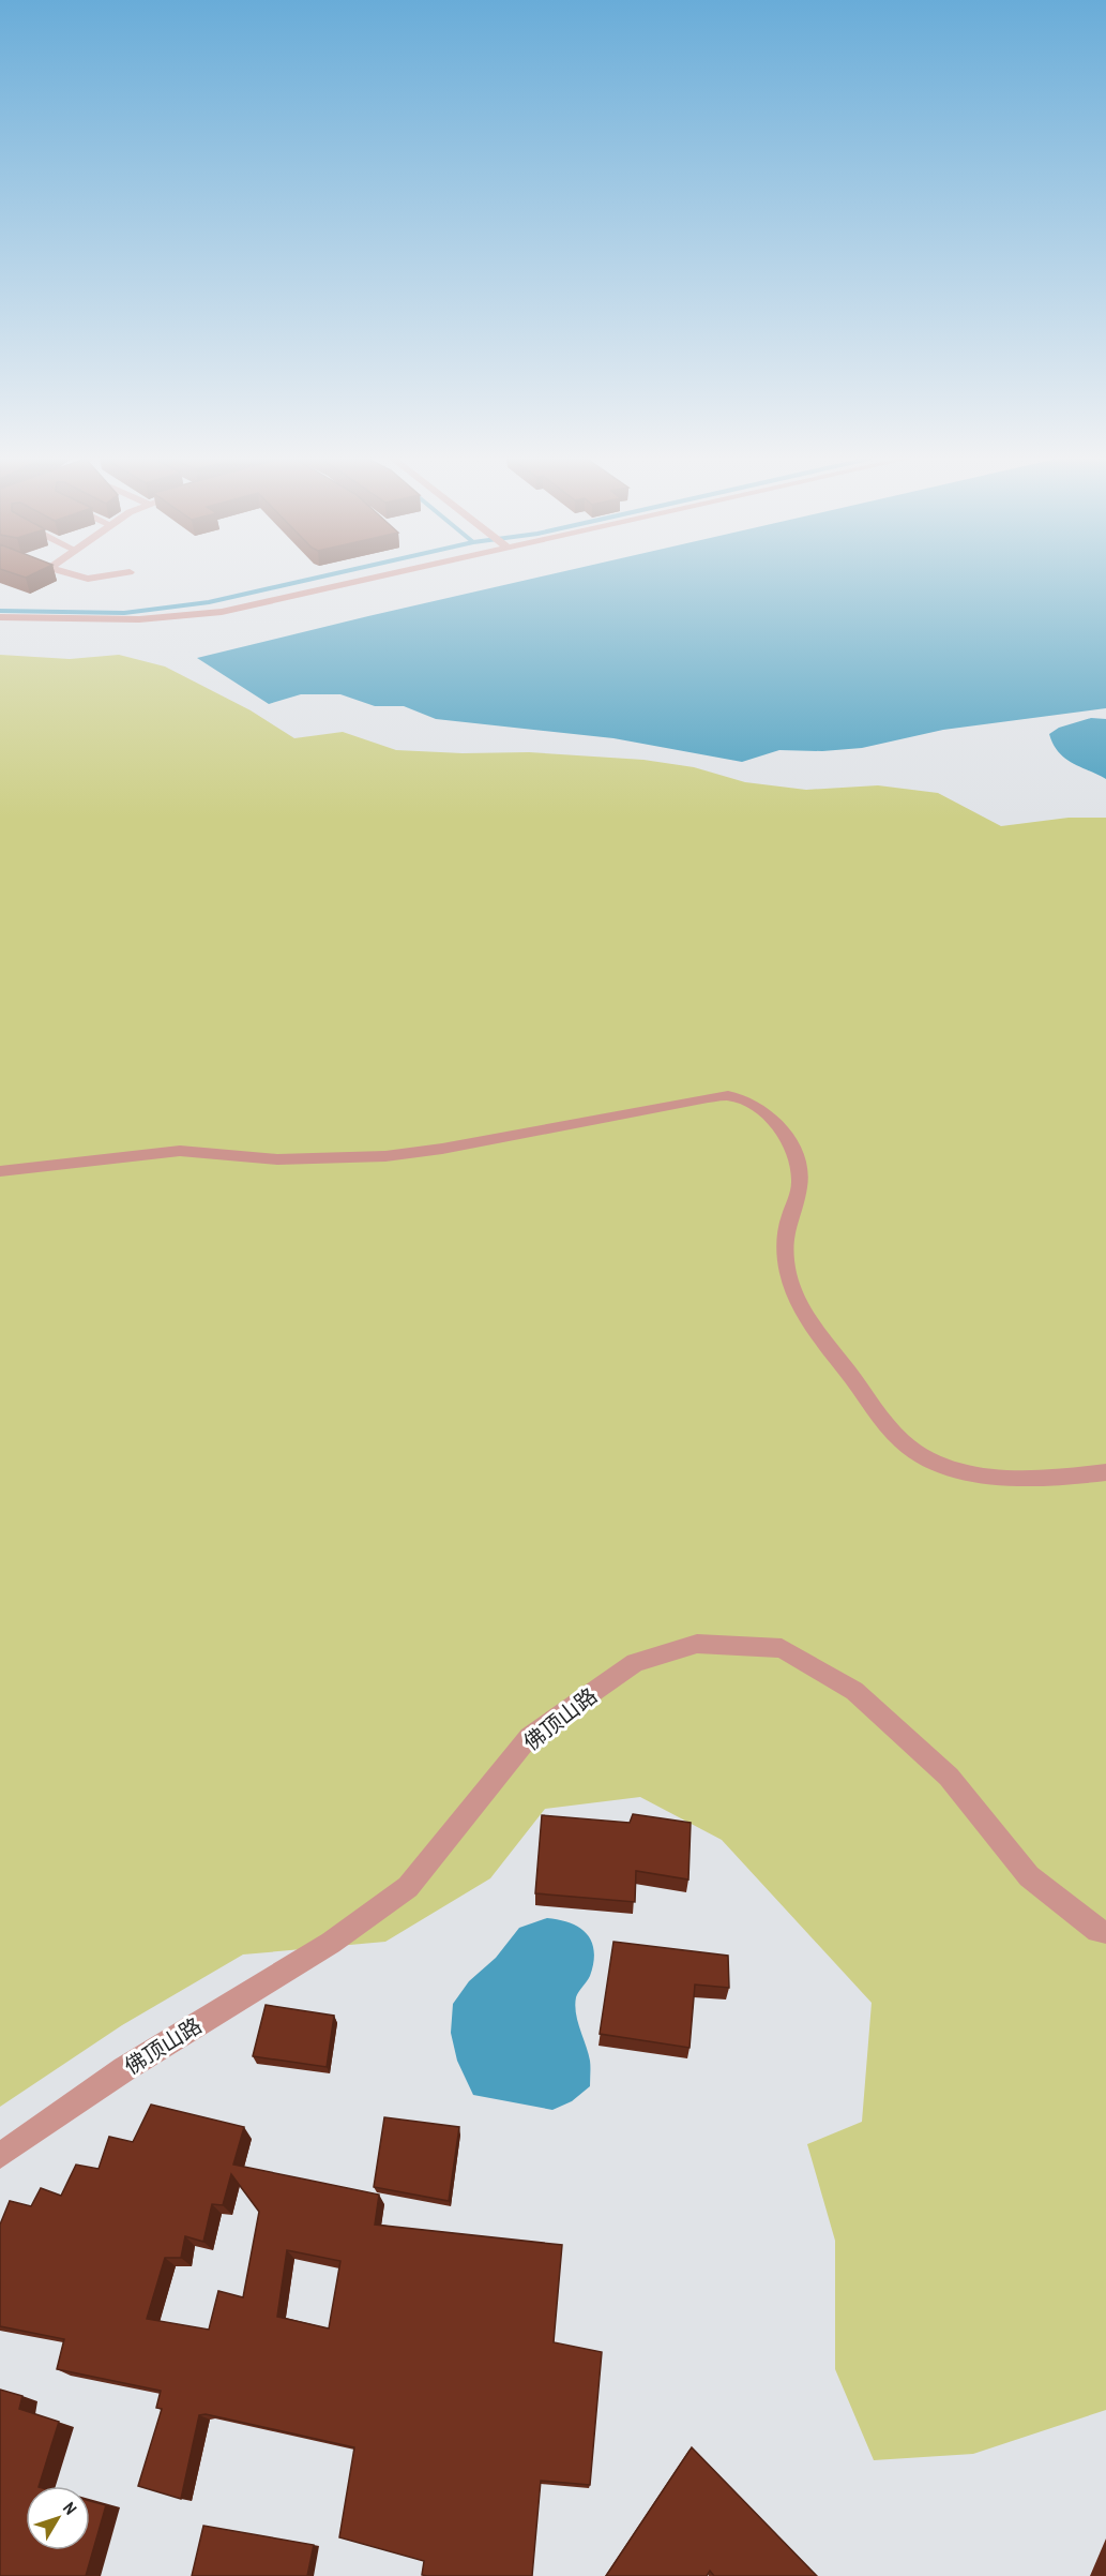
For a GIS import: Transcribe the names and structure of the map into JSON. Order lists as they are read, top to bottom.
{
  "streets": {
    "street": ["佛顶山路"]
  },
  "north": "top right"
}
